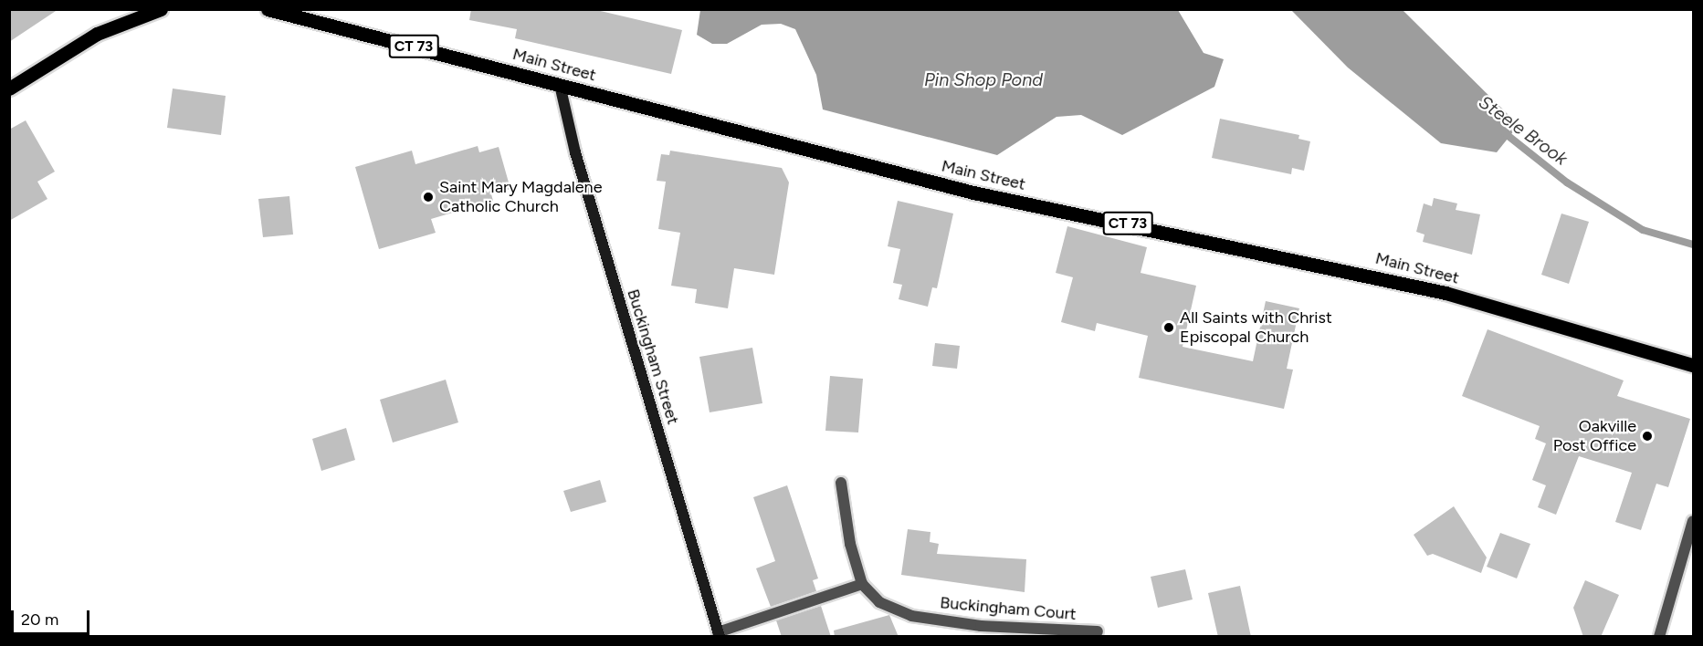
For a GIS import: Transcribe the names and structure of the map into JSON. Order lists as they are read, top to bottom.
{
  "streets": {
    "main road": ["CT 73", "Main Street", "Buckingham Street"],
    "street": ["Buckingham Court"]
  },
  "crossings": [
    ["Main Street", "Buckingham Street"]
  ],
  "water": ["Pin Shop Pond", "Steele Brook"],
  "places": ["Saint Mary Magdalene Catholic Church", "All Saints with Christ Episcopal Church", "Oakville Post Office"],
  "scale_bar": "20 m"
}
